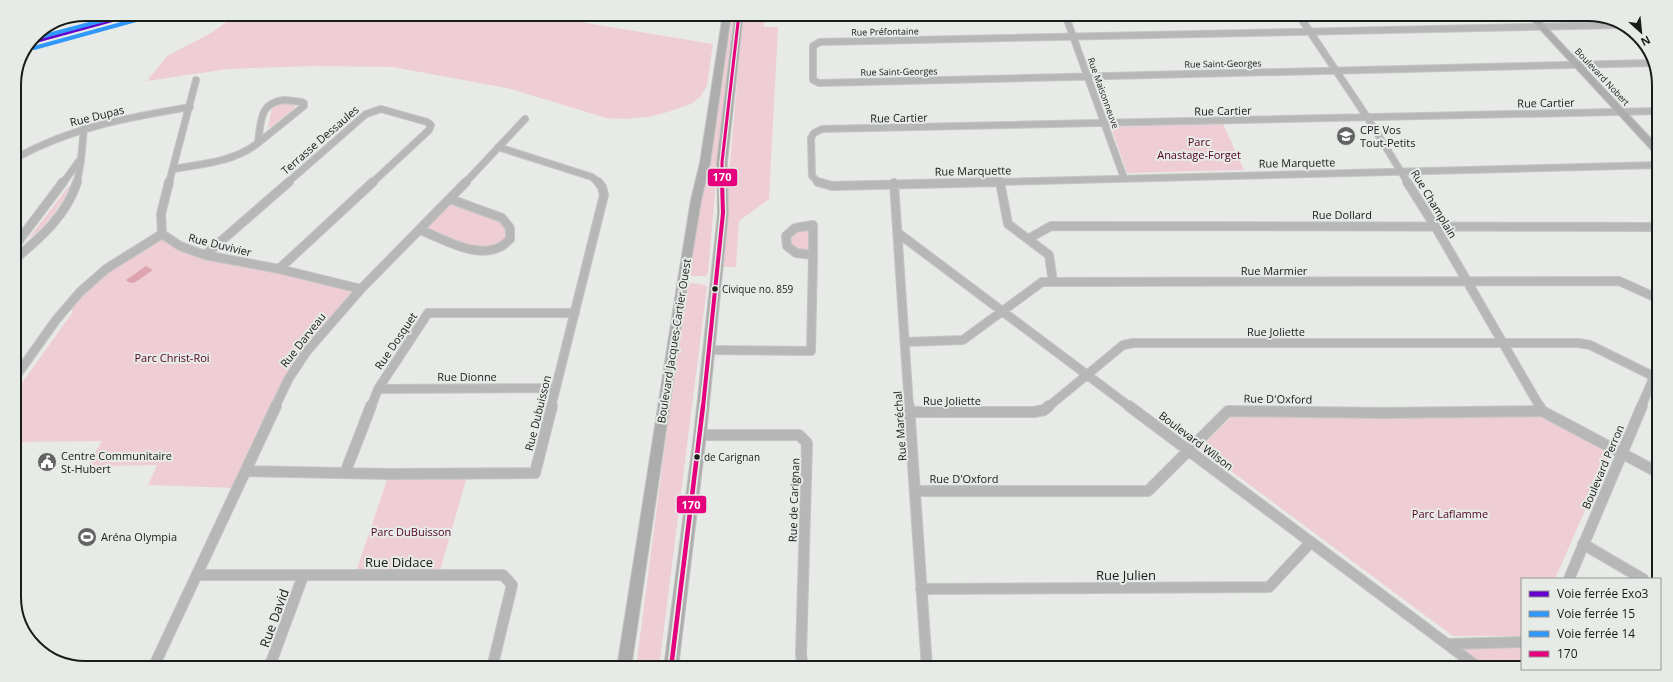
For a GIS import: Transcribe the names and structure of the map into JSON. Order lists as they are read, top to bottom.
{
  "streets": {
    "main road": ["Boulevard Nobert", "Boulevard Jacques-Cartier Ouest"],
    "street": [
      "Rue Préfontaine",
      "Rue Saint-Georges",
      "Rue Maisonneuve",
      "Rue Cartier",
      "Rue Dupas",
      "Terrasse Dessaules",
      "Rue Marquette",
      "Rue Champlain",
      "Rue Dollard",
      "Rue Duvivier",
      "Rue Marmier",
      "Rue Joliette",
      "Rue Darveau",
      "Rue Dosquet",
      "Rue Dionne",
      "Rue D'Oxford",
      "Rue Dubuisson",
      "Rue Maréchal",
      "Boulevard Wilson",
      "Boulevard Perron",
      "Rue de Carignan",
      "Rue Didace",
      "Rue Julien",
      "Rue David"
    ]
  },
  "crossings": [
    ["Rue Préfontaine", "Rue Saint-Georges"],
    ["Rue Préfontaine", "Boulevard Nobert"],
    ["Rue Préfontaine", "Rue Maisonneuve"],
    ["Rue Préfontaine", "Rue Champlain"],
    ["Rue Saint-Georges", "Boulevard Nobert"],
    ["Rue Saint-Georges", "Rue Maisonneuve"],
    ["Rue Saint-Georges", "Rue Champlain"],
    ["Boulevard Nobert", "Rue Cartier"],
    ["Rue Maisonneuve", "Rue Cartier"],
    ["Rue Maisonneuve", "Rue Marquette"],
    ["Rue Cartier", "Rue Marquette"],
    ["Rue Cartier", "Rue Champlain"],
    ["Terrasse Dessaules", "Rue Duvivier"],
    ["Rue Marquette", "Rue Champlain"],
    ["Rue Marquette", "Rue Maréchal"],
    ["Rue Champlain", "Rue Dollard"],
    ["Rue Champlain", "Rue Marmier"],
    ["Rue Champlain", "Rue Joliette"],
    ["Rue Champlain", "Rue D'Oxford"],
    ["Rue Duvivier", "Rue Darveau"],
    ["Rue Marmier", "Rue Maréchal"],
    ["Rue Marmier", "Boulevard Wilson"],
    ["Rue Joliette", "Rue Maréchal"],
    ["Rue Joliette", "Boulevard Wilson"],
    ["Rue Darveau", "Rue Dubuisson"],
    ["Rue Darveau", "Rue Didace"],
    ["Rue Dosquet", "Rue Dionne"],
    ["Rue Dosquet", "Rue Dubuisson"],
    ["Rue Dionne", "Rue Dubuisson"],
    ["Rue D'Oxford", "Rue Maréchal"],
    ["Rue D'Oxford", "Boulevard Wilson"],
    ["Rue D'Oxford", "Boulevard Perron"],
    ["Rue Maréchal", "Boulevard Wilson"],
    ["Rue Maréchal", "Rue Julien"],
    ["Boulevard Wilson", "Rue Julien"],
    ["Rue Didace", "Rue David"]
  ],
  "parks": [
    "Parc Anastage-Forget",
    "Parc Christ-Roi",
    "Parc Laflamme",
    "Parc DuBuisson"
  ],
  "places": {
    "school or university": ["CPE Vos Tout-Petits"],
    "other": ["Civique no. 859", "de Carignan"],
    "public building": ["Centre Communitaire St-Hubert"],
    "sports": ["Aréna Olympia"]
  },
  "lines": [
    "rail line Exo3",
    "rail line 15",
    "rail line 14",
    "transit line 170"
  ],
  "legend": [
    "Voie ferrée Exo3",
    "Voie ferrée 15",
    "Voie ferrée 14",
    "170"
  ],
  "north": "bottom right"
}
